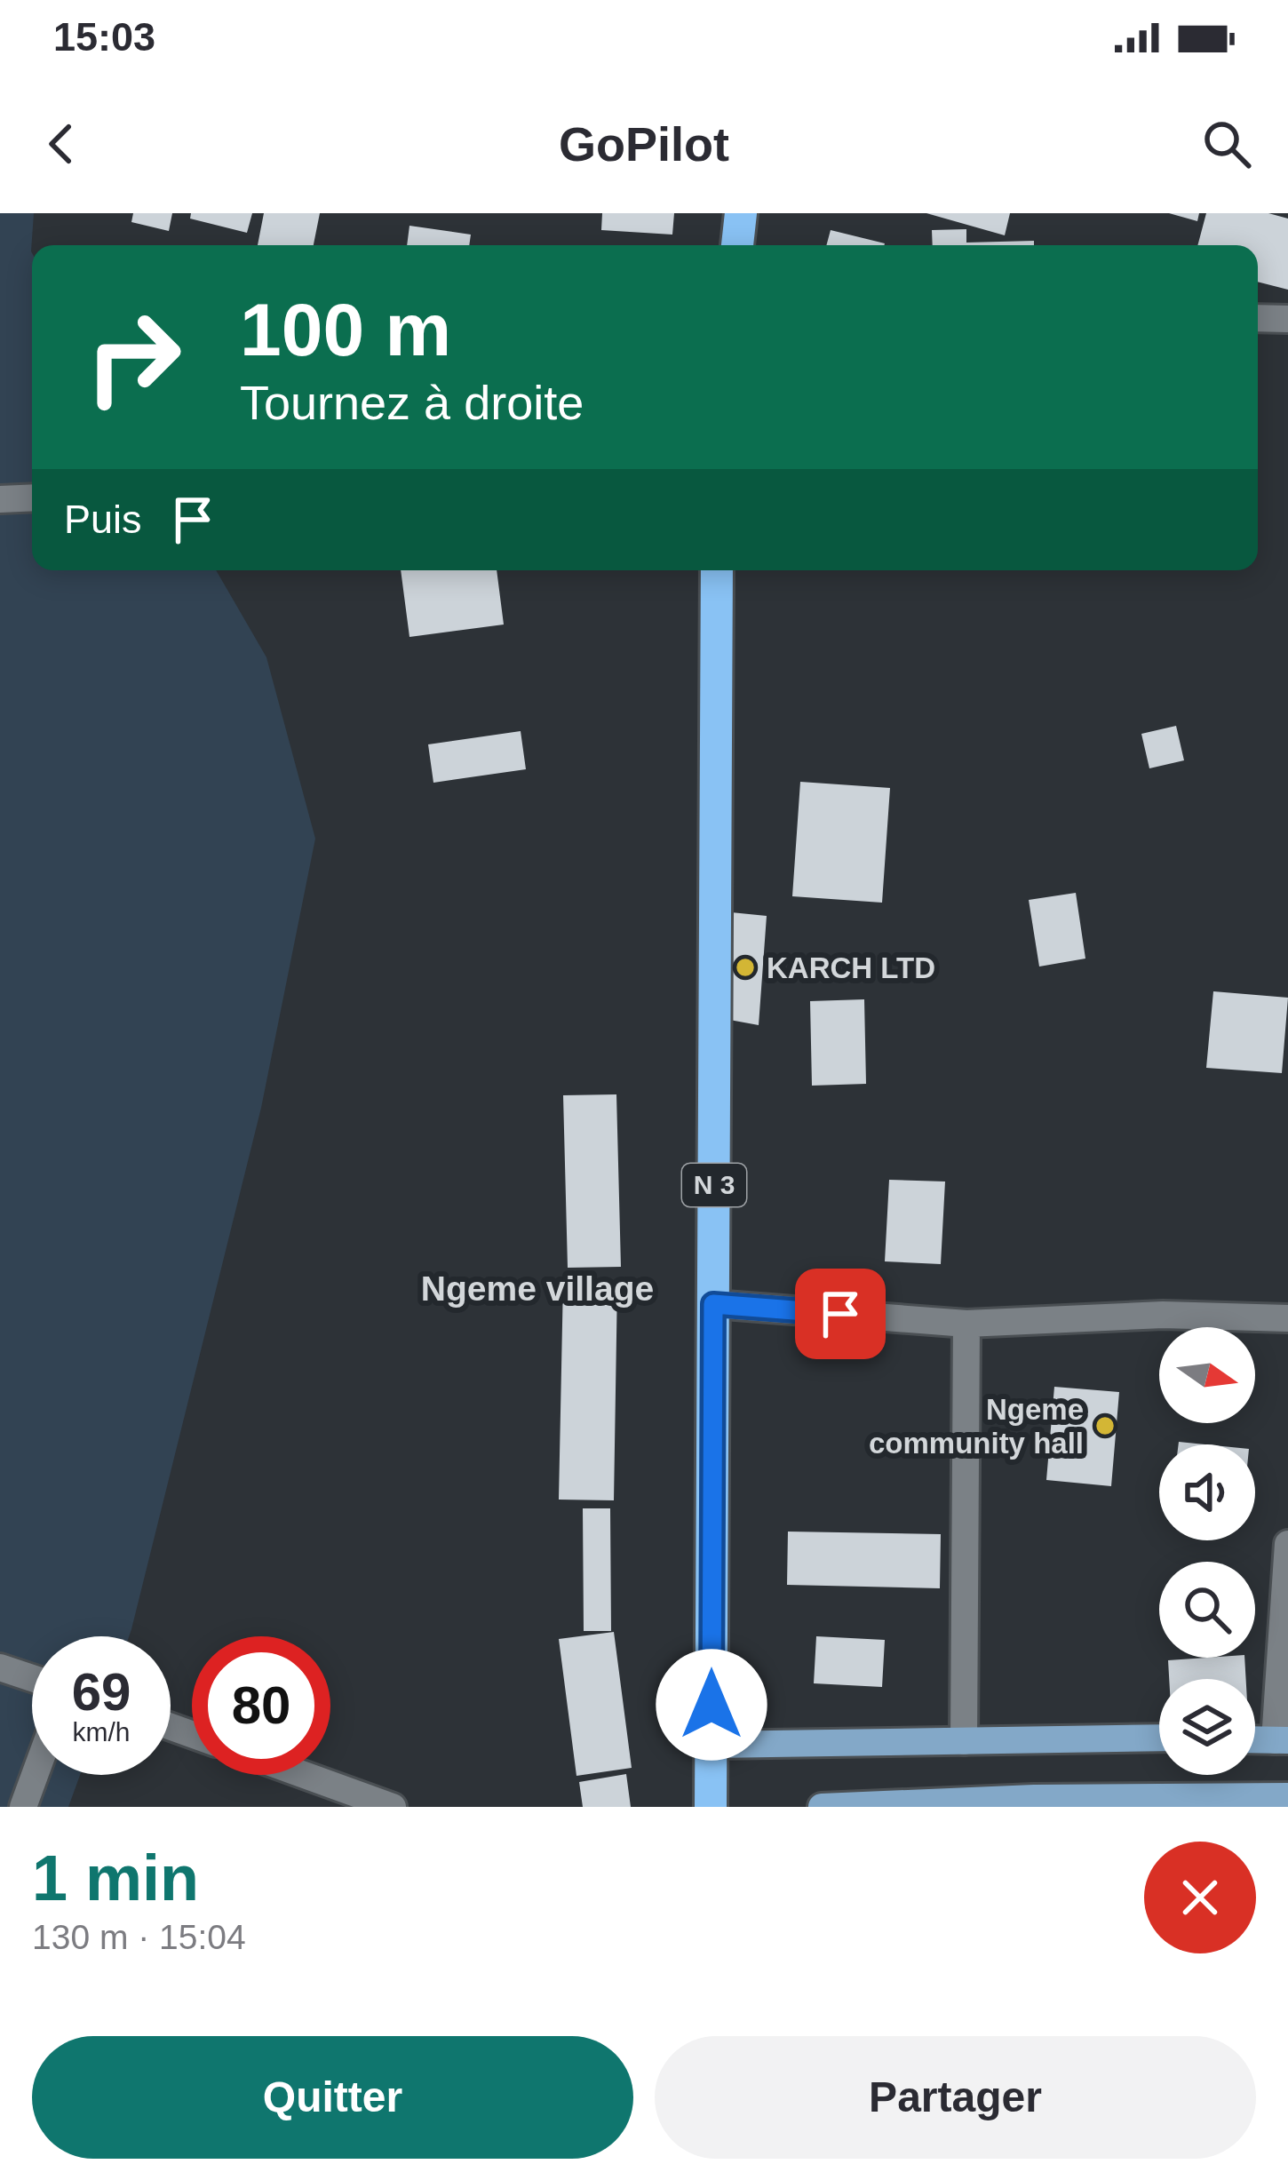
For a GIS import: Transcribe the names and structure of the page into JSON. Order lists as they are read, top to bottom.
{
  "streets": {
    "highway": ["N 3"]
  },
  "districts": ["Ngeme village"],
  "places": ["KARCH LTD", "Ngeme community hall"],
  "north": "right",
  "page": {
    "status": "15:03",
    "header": "GoPilot",
    "turn": ["100 m", "Tournez à droite"],
    "then": "Puis",
    "speed": "69 km/h",
    "limit": "80",
    "heading": ["1 min", "130 m · 15:04"],
    "buttons": ["Quitter", "Partager"]
  }
}
